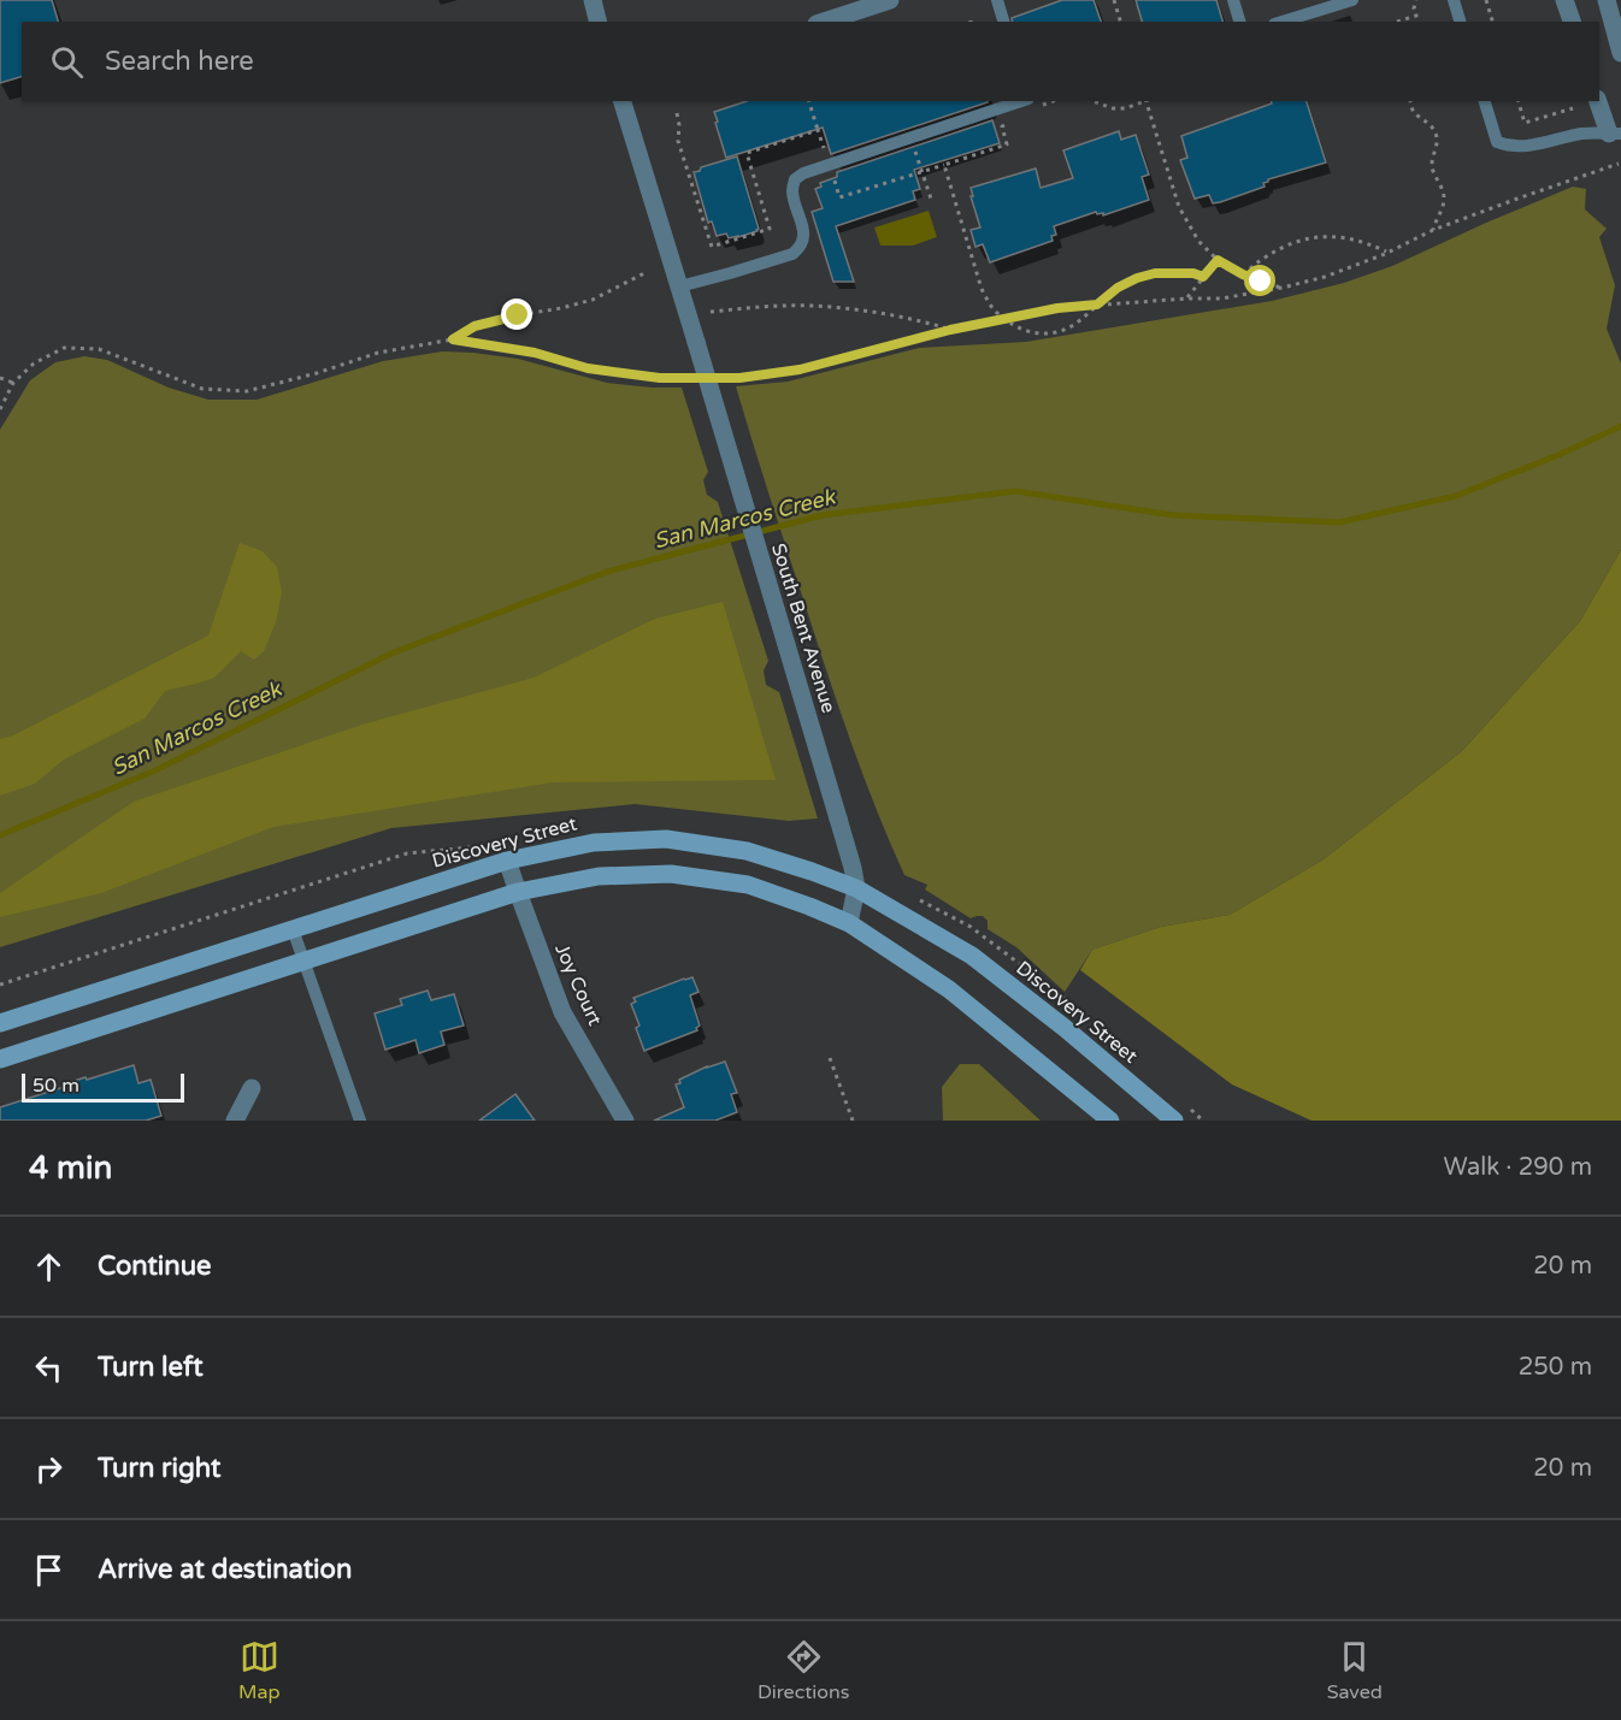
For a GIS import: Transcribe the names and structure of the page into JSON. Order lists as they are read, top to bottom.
{
  "streets": {
    "main road": ["Discovery Street"],
    "street": ["South Bent Avenue", "Joy Court"]
  },
  "crossings": [
    ["South Bent Avenue", "Discovery Street"],
    ["Discovery Street", "Joy Court"]
  ],
  "water": ["San Marcos Creek"],
  "scale_bar": "50 m",
  "page": {
    "search": "Search here",
    "scale": "50 m",
    "heading": ["4 min", "Walk · 290 m"],
    "list": [
      ["Continue", "20 m"],
      ["Turn left", "250 m"],
      ["Turn right", "20 m"],
      "Arrive at destination"
    ],
    "nav": ["Map", "Directions", "Saved"]
  }
}
